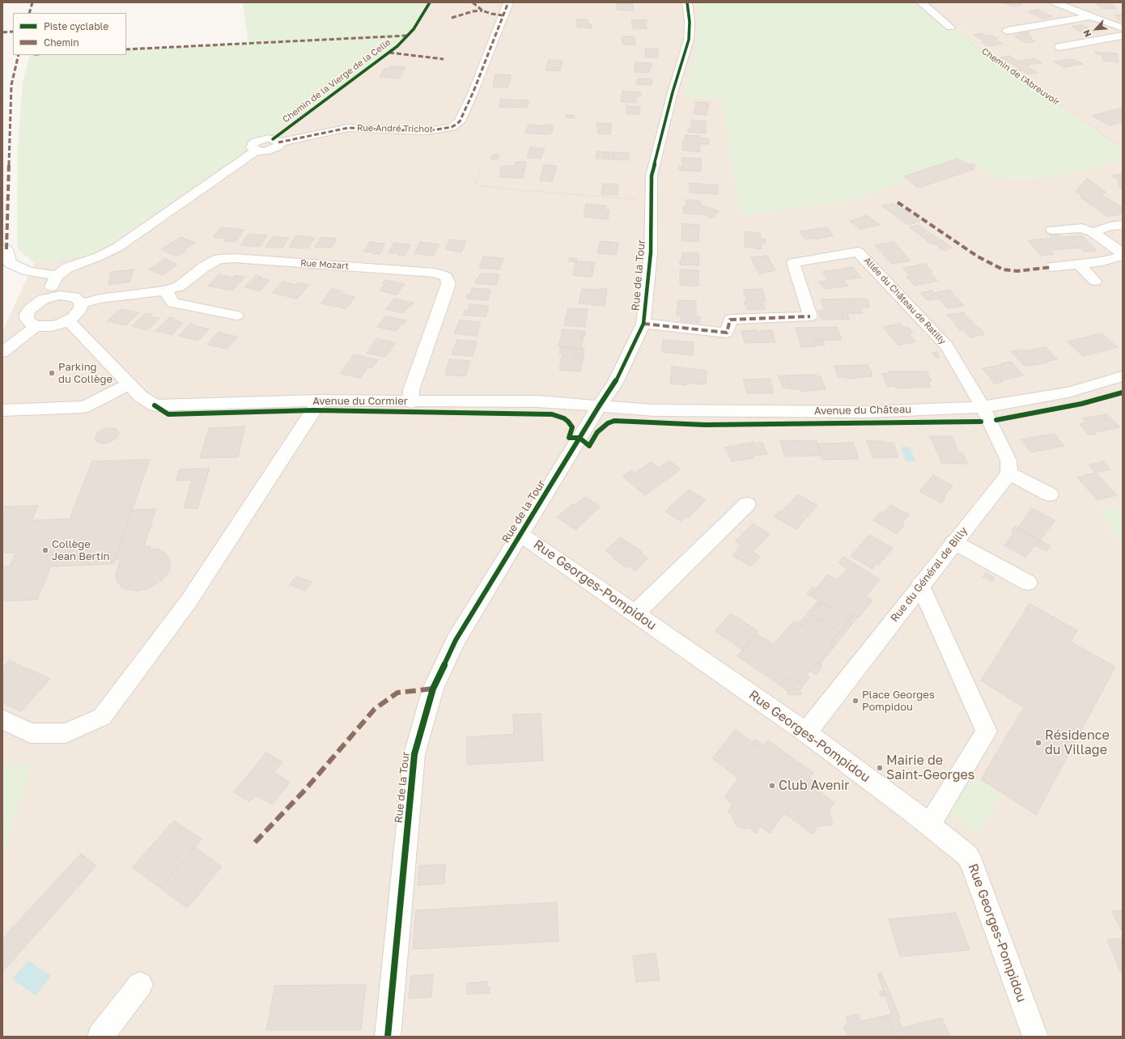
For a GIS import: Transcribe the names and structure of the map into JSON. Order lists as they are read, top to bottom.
{
  "streets": {
    "street": [
      "Rue André Trichot",
      "Rue Mozart",
      "Rue de la Tour",
      "Allée du Château de Ratilly",
      "Avenue du Cormier",
      "Avenue du Château",
      "Rue du Général de Billy",
      "Rue Georges-Pompidou"
    ],
    "path": ["Chemin de l'Abreuvoir"],
    "cycle path": ["Chemin de la Vierge de la Celle"]
  },
  "crossings": [
    ["Rue Mozart", "Avenue du Cormier"],
    ["Rue de la Tour", "Allée du Château de Ratilly"],
    ["Rue de la Tour", "Avenue du Cormier"],
    ["Rue de la Tour", "Avenue du Château"],
    ["Rue de la Tour", "Rue Georges-Pompidou"],
    ["Allée du Château de Ratilly", "Avenue du Château"],
    ["Avenue du Cormier", "Avenue du Château"],
    ["Rue du Général de Billy", "Rue Georges-Pompidou"]
  ],
  "places": [
    "Parking du Collège",
    "Collège Jean Bertin",
    "Place Georges Pompidou",
    "Résidence du Village",
    "Mairie de Saint-Georges",
    "Club Avenir"
  ],
  "legend": ["Piste cyclable", "Chemin"],
  "north": "bottom left"
}
